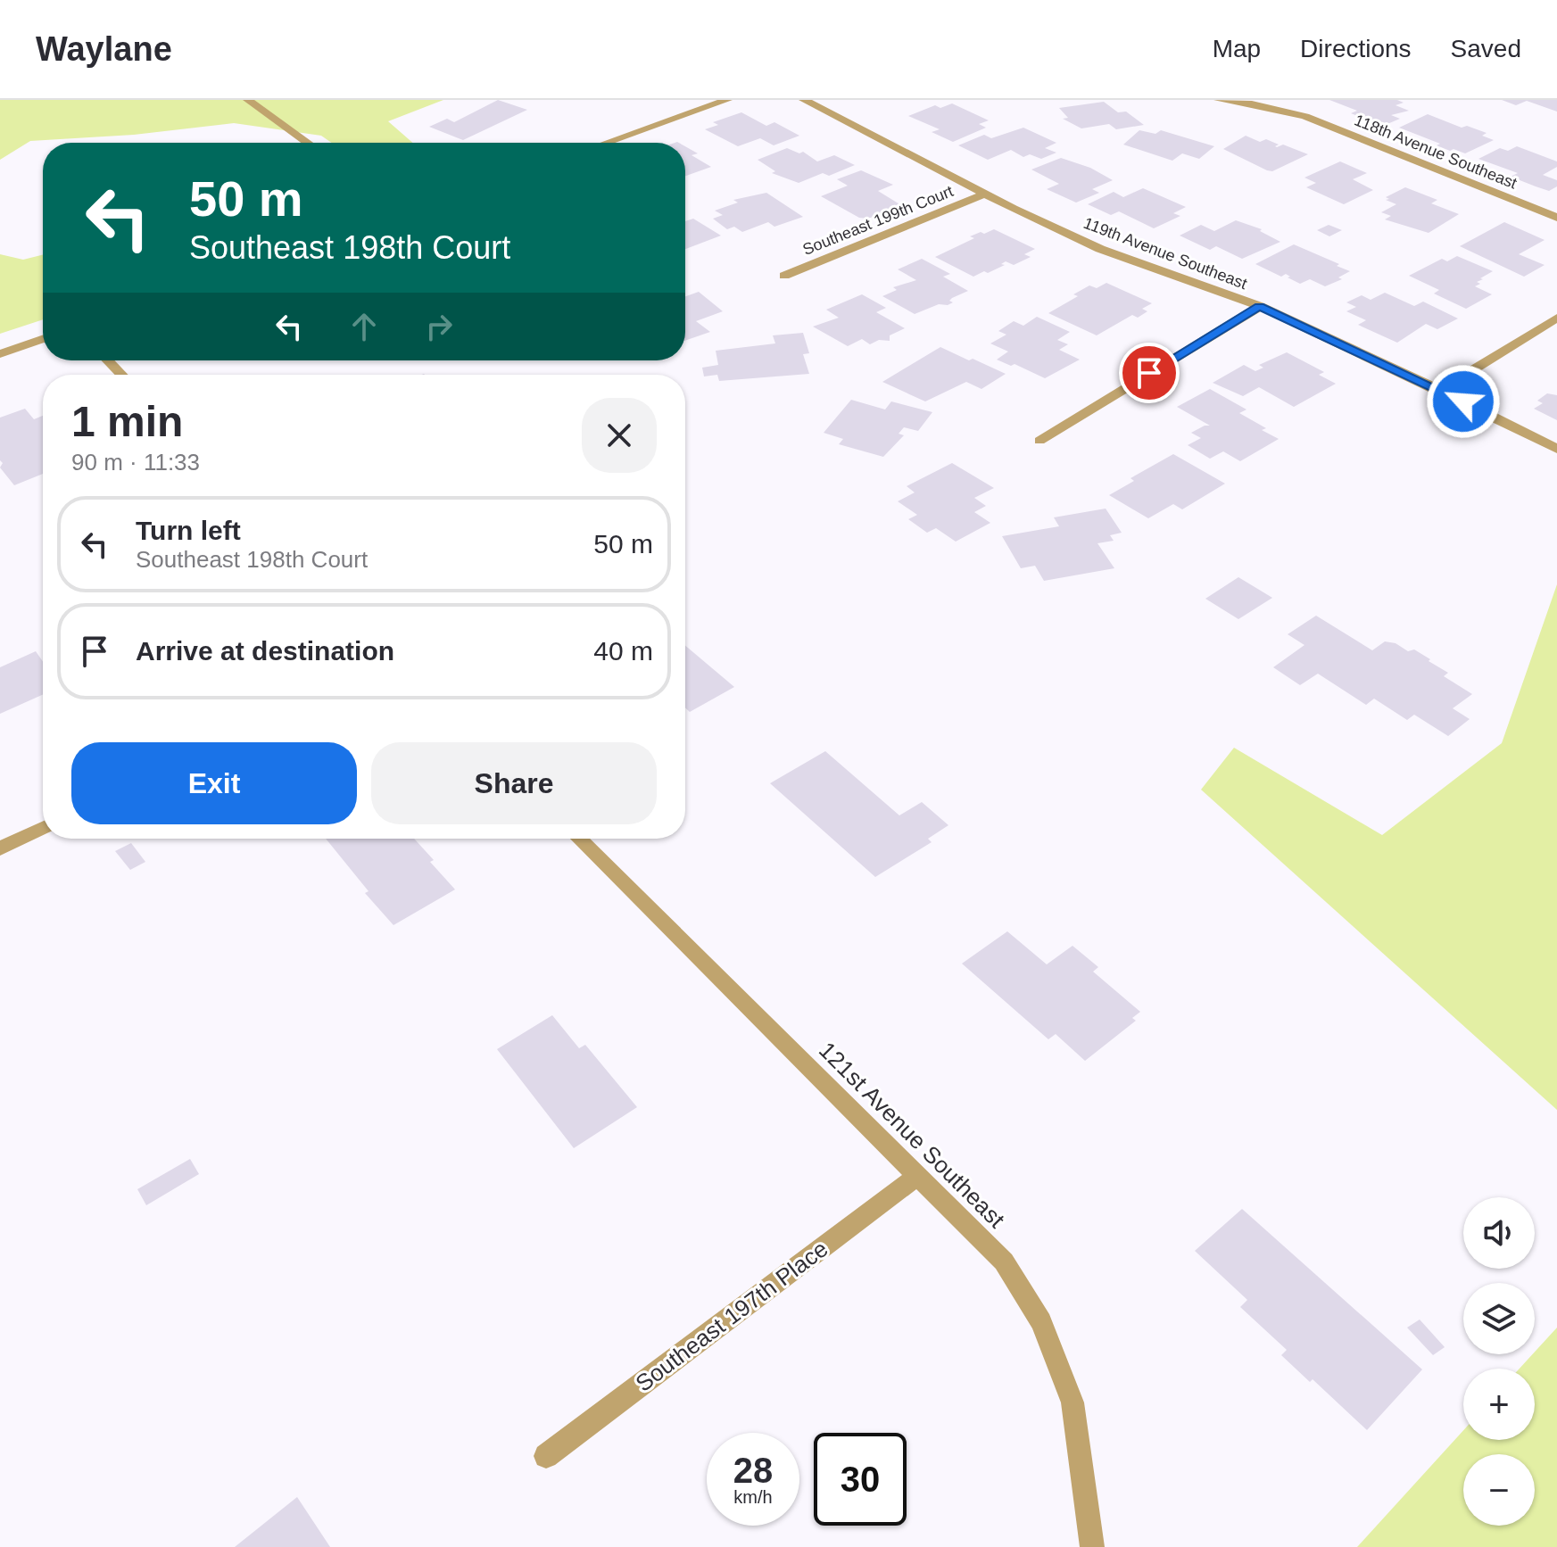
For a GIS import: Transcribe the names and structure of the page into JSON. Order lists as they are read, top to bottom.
{
  "streets": {
    "street": [
      "118th Avenue Southeast",
      "Southeast 199th Court",
      "119th Avenue Southeast",
      "121st Avenue Southeast",
      "Southeast 197th Place"
    ]
  },
  "crossings": [
    ["Southeast 199th Court", "119th Avenue Southeast"],
    ["121st Avenue Southeast", "Southeast 197th Place"]
  ],
  "page": {
    "header": "Waylane",
    "nav": ["Map", "Directions", "Saved"],
    "turn": ["50 m", "Southeast 198th Court"],
    "heading": ["1 min", "90 m · 11:33"],
    "list": [
      {
        "name": "Turn left",
        "note": "Southeast 198th Court",
        "value": "50 m"
      },
      {
        "name": "Arrive at destination",
        "value": "40 m"
      }
    ],
    "buttons": ["Exit", "Share"],
    "map_buttons": ["+", "−"],
    "speed": "28 km/h",
    "limit": "30"
  }
}
